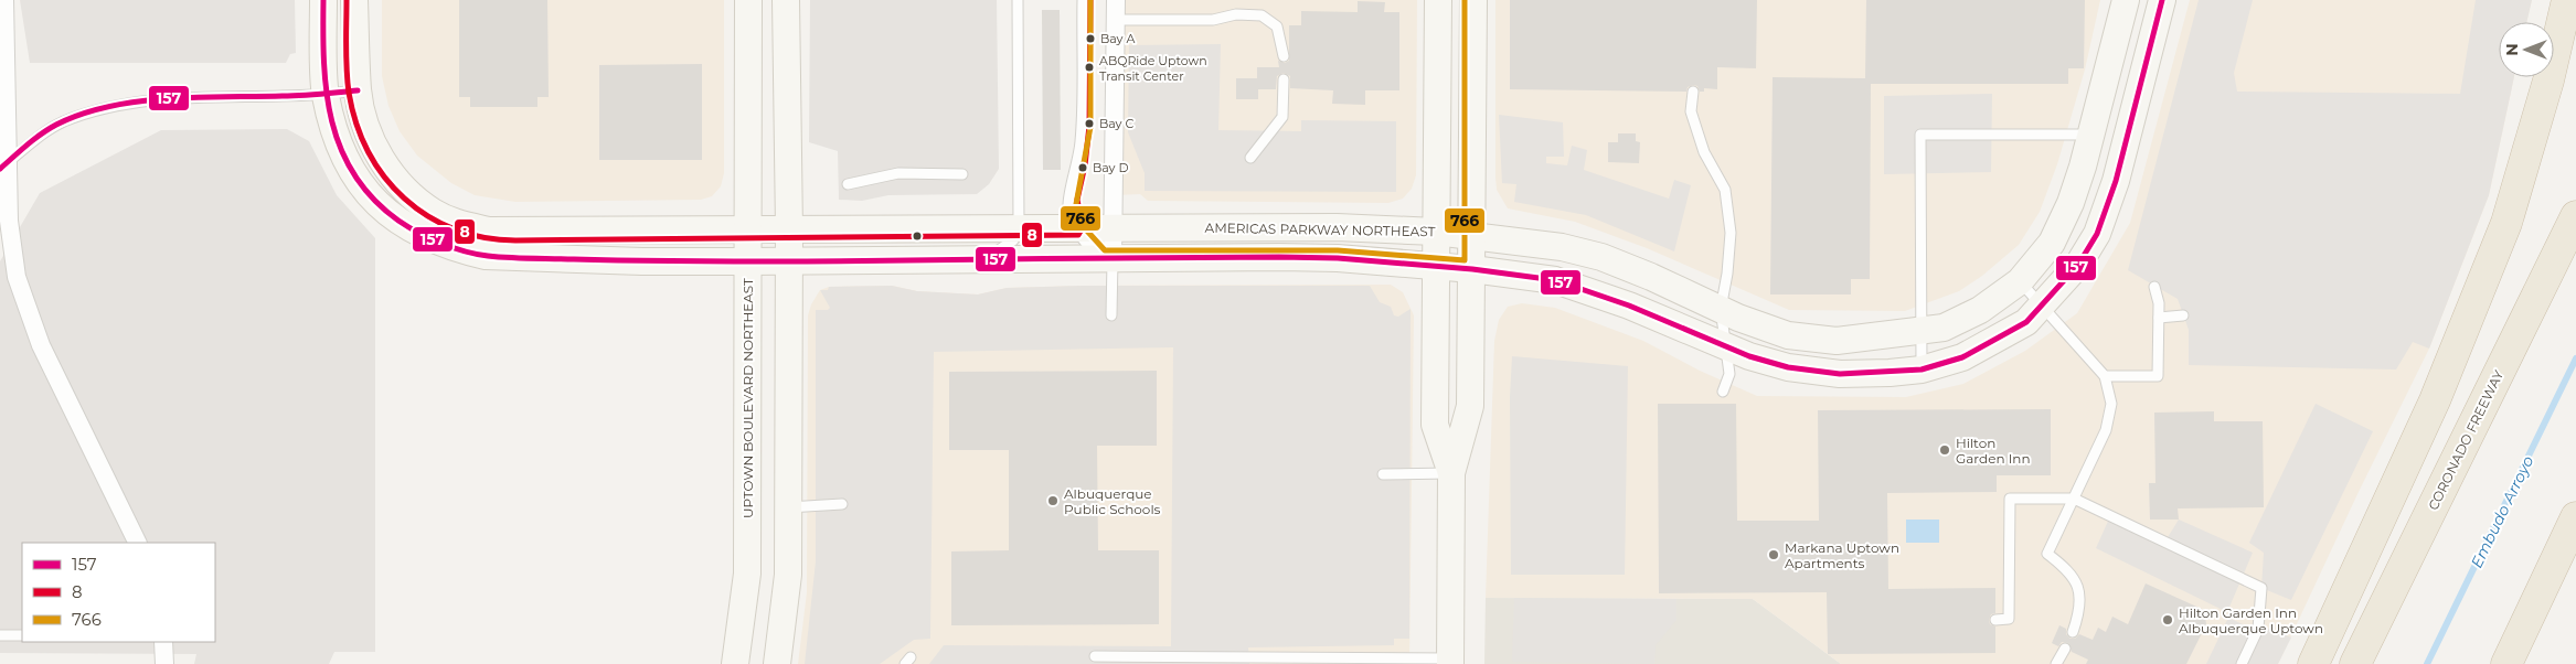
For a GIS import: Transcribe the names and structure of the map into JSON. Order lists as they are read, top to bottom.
{
  "streets": {
    "highway": ["CORONADO FREEWAY"],
    "street": ["AMERICAS PARKWAY NORTHEAST", "UPTOWN BOULEVARD NORTHEAST"]
  },
  "crossings": [
    ["AMERICAS PARKWAY NORTHEAST", "UPTOWN BOULEVARD NORTHEAST"]
  ],
  "water": ["Embudo Arroyo"],
  "places": [
    "Bay A",
    "ABQRide Uptown Transit Center",
    "Bay C",
    "Bay D",
    "Hilton Garden Inn",
    "Albuquerque Public Schools",
    "Markana Uptown Apartments",
    "Hilton Garden Inn Albuquerque Uptown"
  ],
  "lines": ["transit line 157", "transit line 8", "transit line 766"],
  "legend": ["157", "8", "766"],
  "north": "left"
}
